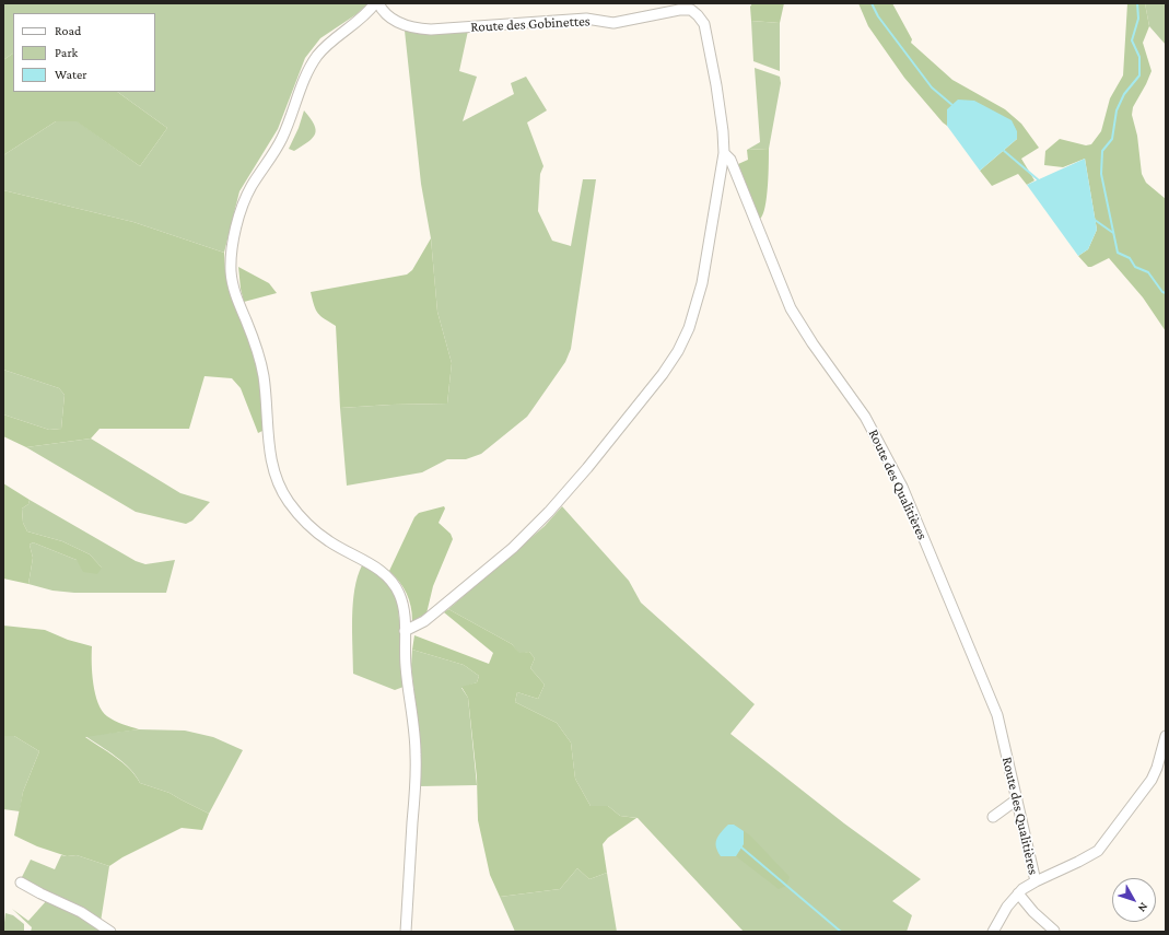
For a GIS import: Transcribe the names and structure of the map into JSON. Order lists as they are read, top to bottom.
{
  "streets": {
    "street": ["Route des Gobinettes", "Route des Qualitières"]
  },
  "crossings": [
    ["Route des Gobinettes", "Route des Qualitières"]
  ],
  "legend": ["Road", "Park", "Water"],
  "north": "bottom right"
}
